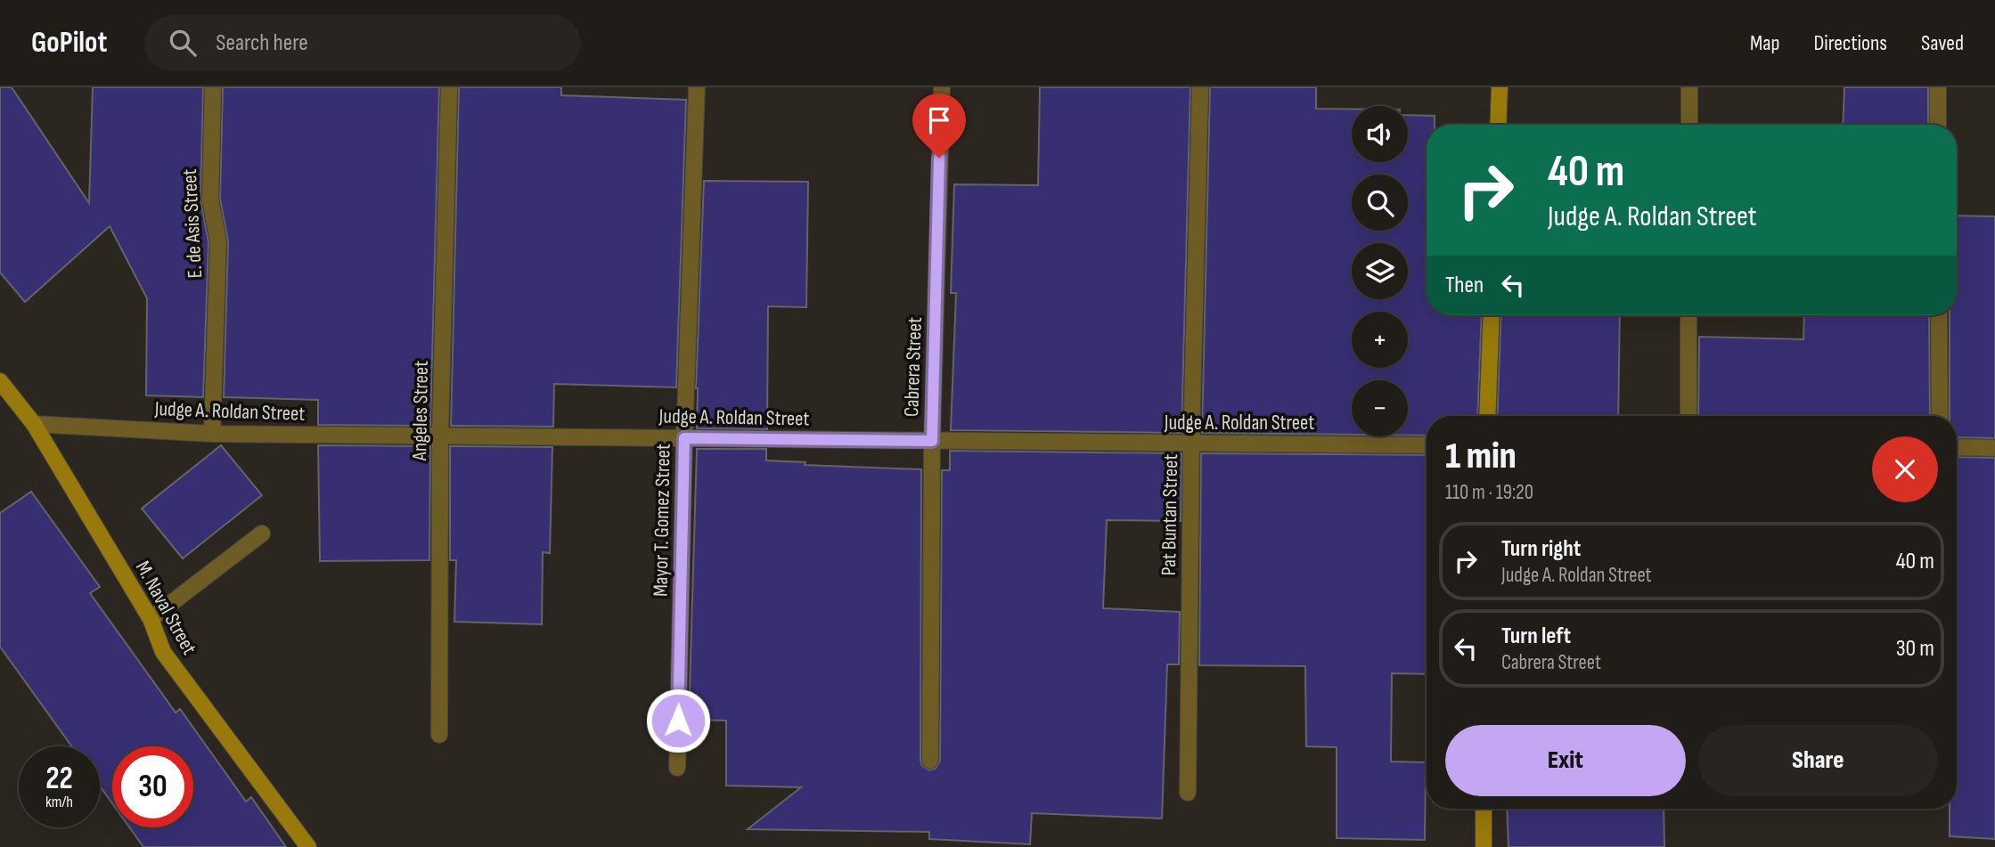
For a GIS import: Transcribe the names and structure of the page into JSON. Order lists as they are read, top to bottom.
{
  "streets": {
    "main road": ["M. Naval Street"],
    "street": [
      "E. de Asis Street",
      "Cabrera Street",
      "Judge A. Roldan Street",
      "Angeles Street",
      "Pat Buntan Street",
      "Mayor T. Gomez Street"
    ]
  },
  "crossings": [
    ["E. de Asis Street", "Judge A. Roldan Street"],
    ["Cabrera Street", "Judge A. Roldan Street"],
    ["Judge A. Roldan Street", "Angeles Street"],
    ["Judge A. Roldan Street", "Pat Buntan Street"],
    ["Judge A. Roldan Street", "Mayor T. Gomez Street"],
    ["Judge A. Roldan Street", "M. Naval Street"]
  ],
  "page": {
    "header": "GoPilot",
    "search": "Search here",
    "nav": ["Map", "Directions", "Saved"],
    "map_buttons": ["+", "−"],
    "turn": ["40 m", "Judge A. Roldan Street"],
    "then": "Then",
    "heading": ["1 min", "110 m · 19:20"],
    "list": [
      {
        "name": "Turn right",
        "note": "Judge A. Roldan Street",
        "value": "40 m"
      },
      {
        "name": "Turn left",
        "note": "Cabrera Street",
        "value": "30 m"
      }
    ],
    "buttons": ["Exit", "Share"],
    "speed": "22 km/h",
    "limit": "30"
  }
}
